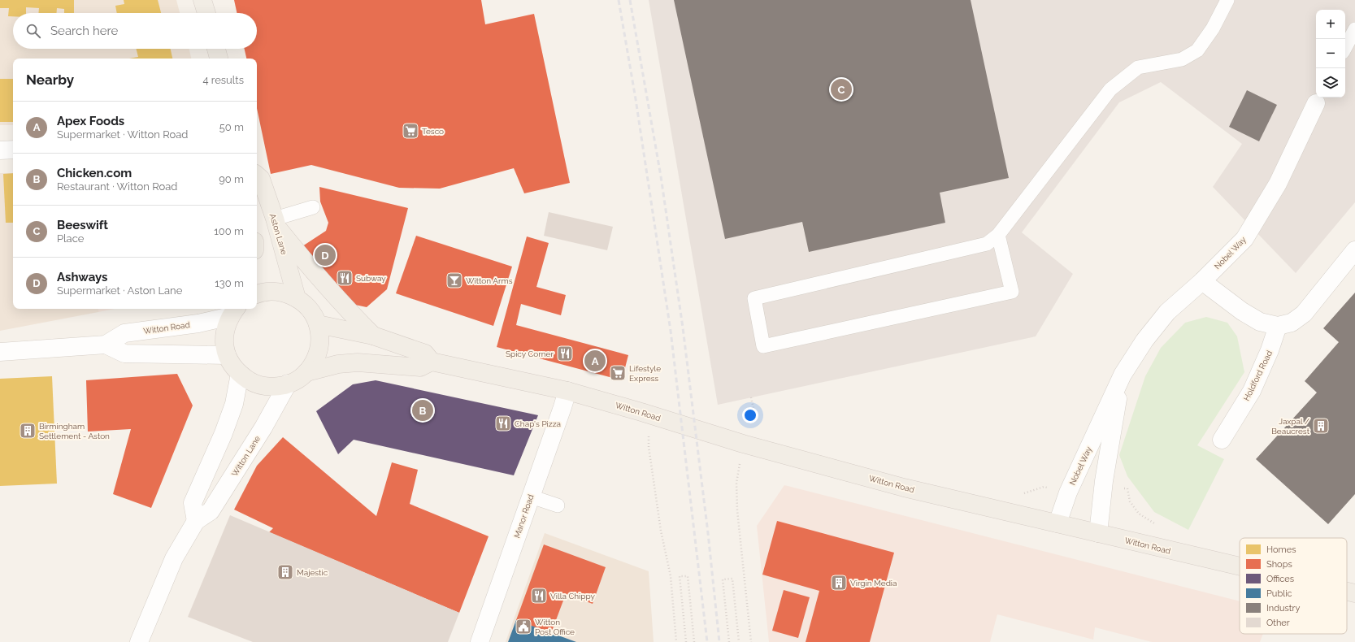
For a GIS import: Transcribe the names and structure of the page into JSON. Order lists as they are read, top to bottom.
{
  "streets": {
    "main road": ["Aston Lane", "Witton Road"],
    "street": [
      "Nobel Way",
      "Holdford Road",
      "Witton Lane",
      "Manor Road"
    ]
  },
  "crossings": [
    ["Nobel Way", "Witton Road"],
    ["Witton Road", "Manor Road"]
  ],
  "places": {
    "supermarket": ["Tesco", "Lifestyle Express"],
    "restaurant": [
      "Subway",
      "Spicy Corner",
      "Chap's Pizza",
      "Villa Chippy"
    ],
    "bar": ["Witton Arms"],
    "building": [
      "Jaxpal / Beaucrest",
      "Birmingham Settlement - Aston",
      "Majestic",
      "Virgin Media"
    ],
    "public building": ["Witton Post Office"]
  },
  "legend": [
    "Homes",
    "Shops",
    "Offices",
    "Public",
    "Industry",
    "Other"
  ],
  "page": {
    "map_buttons": ["+", "−"],
    "search": "Search here",
    "heading": ["Nearby", "4 results"],
    "pins": [
      "C",
      "D",
      "A",
      "B"
    ],
    "list": [
      {
        "mark": "A",
        "name": "Apex Foods",
        "note": "Supermarket · Witton Road",
        "value": "50 m"
      },
      {
        "mark": "B",
        "name": "Chicken.com",
        "note": "Restaurant · Witton Road",
        "value": "90 m"
      },
      {
        "mark": "C",
        "name": "Beeswift",
        "note": "Place",
        "value": "100 m"
      },
      {
        "mark": "D",
        "name": "Ashways",
        "note": "Supermarket · Aston Lane",
        "value": "130 m"
      }
    ]
  }
}
